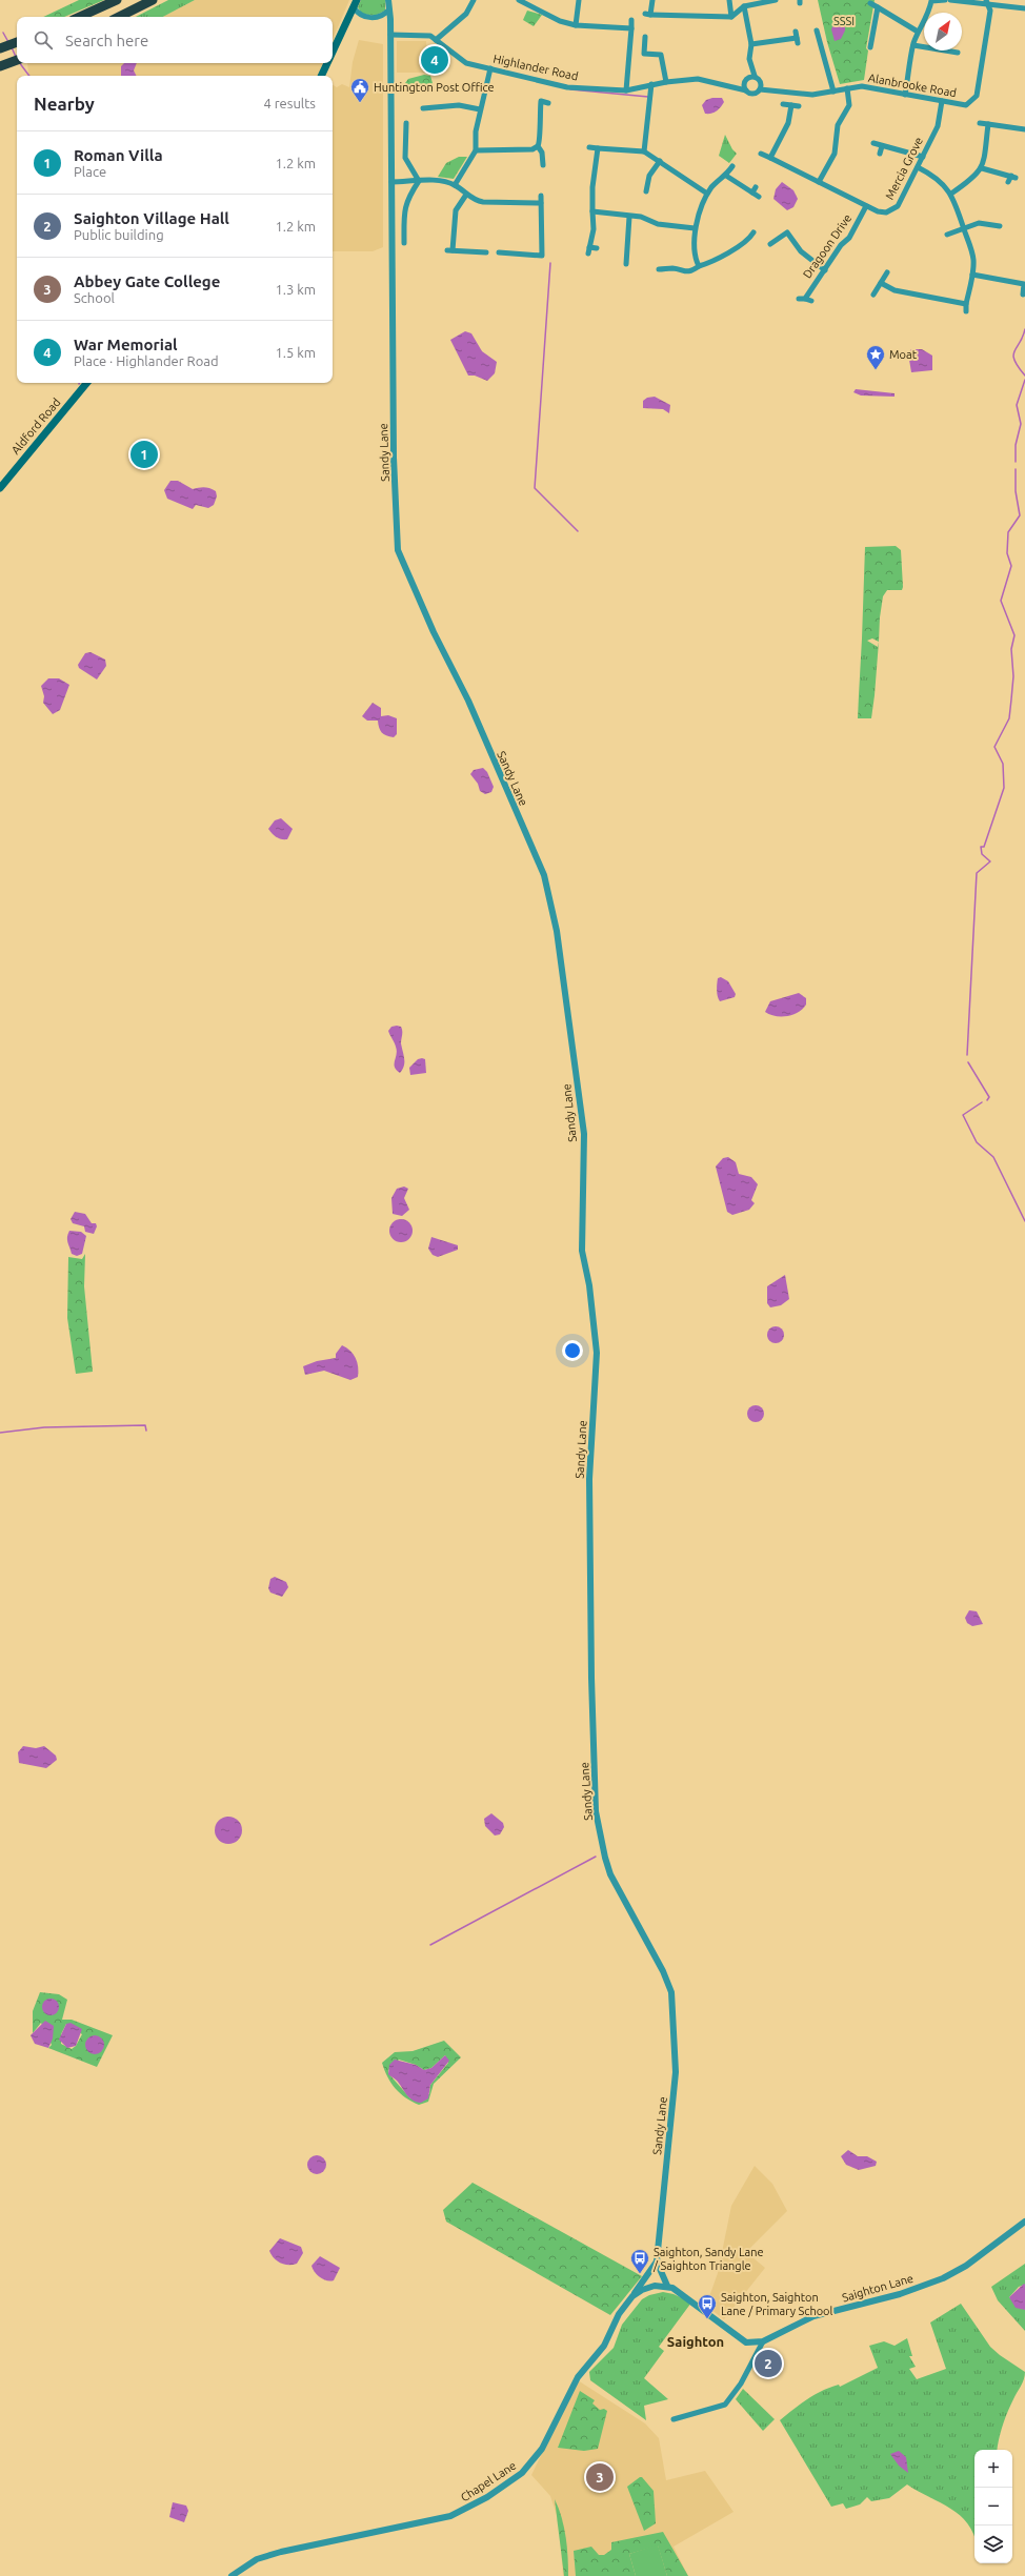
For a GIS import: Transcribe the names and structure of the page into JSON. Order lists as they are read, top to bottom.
{
  "streets": {
    "main road": ["Aldford Road"],
    "street": [
      "Highlander Road",
      "Alanbrooke Road",
      "Mercia Grove",
      "Dragoon Drive",
      "Sandy Lane",
      "Saighton Lane",
      "Chapel Lane"
    ]
  },
  "crossings": [
    ["Highlander Road", "Alanbrooke Road"],
    ["Highlander Road", "Sandy Lane"],
    ["Alanbrooke Road", "Mercia Grove"],
    ["Mercia Grove", "Dragoon Drive"],
    ["Sandy Lane", "Chapel Lane"]
  ],
  "districts": ["Saighton"],
  "parks": ["SSSI"],
  "places": {
    "public building": ["Huntington Post Office"],
    "place": ["Moat"],
    "bus stop": ["Saighton, Sandy Lane / Saighton Triangle", "Saighton, Saighton Lane / Primary School"]
  },
  "north": "top right",
  "page": {
    "search": "Search here",
    "pins": [
      "4",
      "1",
      "2",
      "3"
    ],
    "heading": ["Nearby", "4 results"],
    "list": [
      {
        "mark": "1",
        "name": "Roman Villa",
        "note": "Place",
        "value": "1.2 km"
      },
      {
        "mark": "2",
        "name": "Saighton Village Hall",
        "note": "Public building",
        "value": "1.2 km"
      },
      {
        "mark": "3",
        "name": "Abbey Gate College",
        "note": "School",
        "value": "1.3 km"
      },
      {
        "mark": "4",
        "name": "War Memorial",
        "note": "Place · Highlander Road",
        "value": "1.5 km"
      }
    ],
    "map_buttons": ["+", "−"]
  }
}
